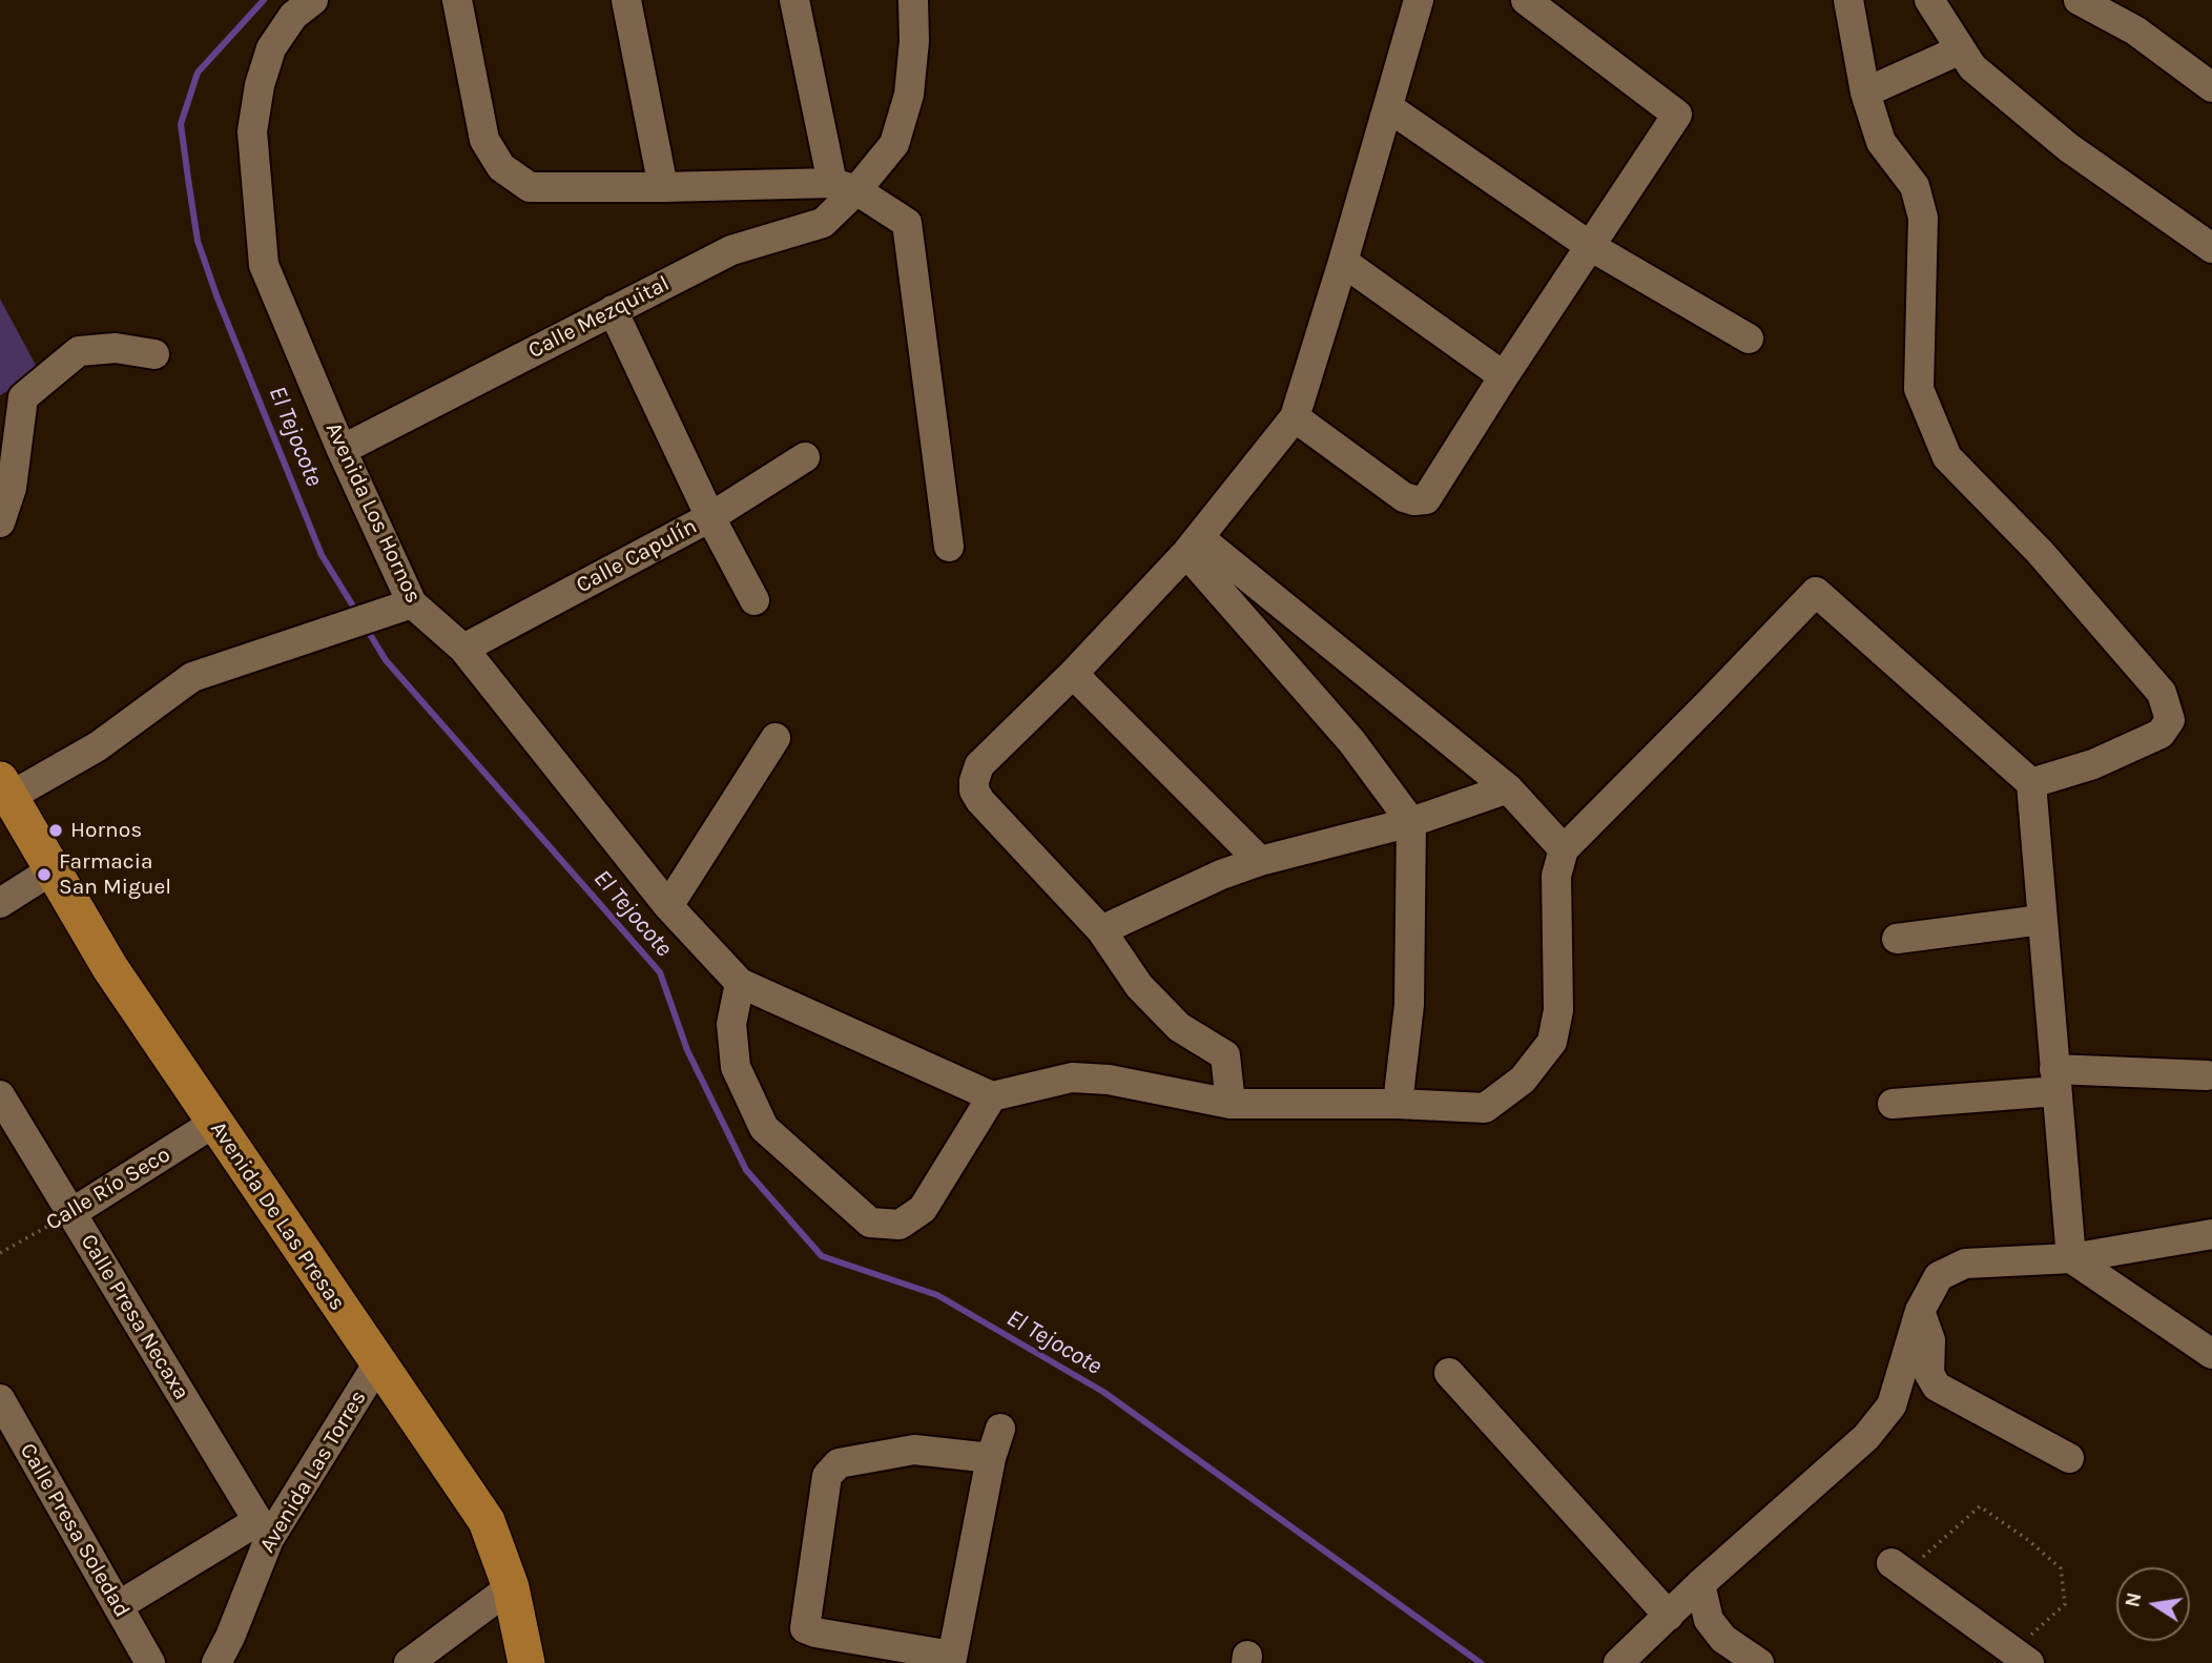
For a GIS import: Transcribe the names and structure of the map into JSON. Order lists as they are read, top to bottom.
{
  "streets": {
    "main road": ["Avenida De Las Presas"],
    "street": [
      "Calle Mezquital",
      "Avenida Los Hornos",
      "Calle Capulín",
      "Calle Río Seco",
      "Calle Presa Necaxa",
      "Avenida Las Torres",
      "Calle Presa Soledad"
    ]
  },
  "crossings": [
    ["Calle Mezquital", "Avenida Los Hornos"],
    ["Avenida Los Hornos", "Calle Capulín"],
    ["Calle Río Seco", "Avenida De Las Presas"],
    ["Calle Río Seco", "Calle Presa Necaxa"],
    ["Avenida De Las Presas", "Avenida Las Torres"],
    ["Calle Presa Necaxa", "Avenida Las Torres"]
  ],
  "water": ["El Tejocote"],
  "places": ["Hornos", "Farmacia San Miguel"],
  "north": "left"
}
